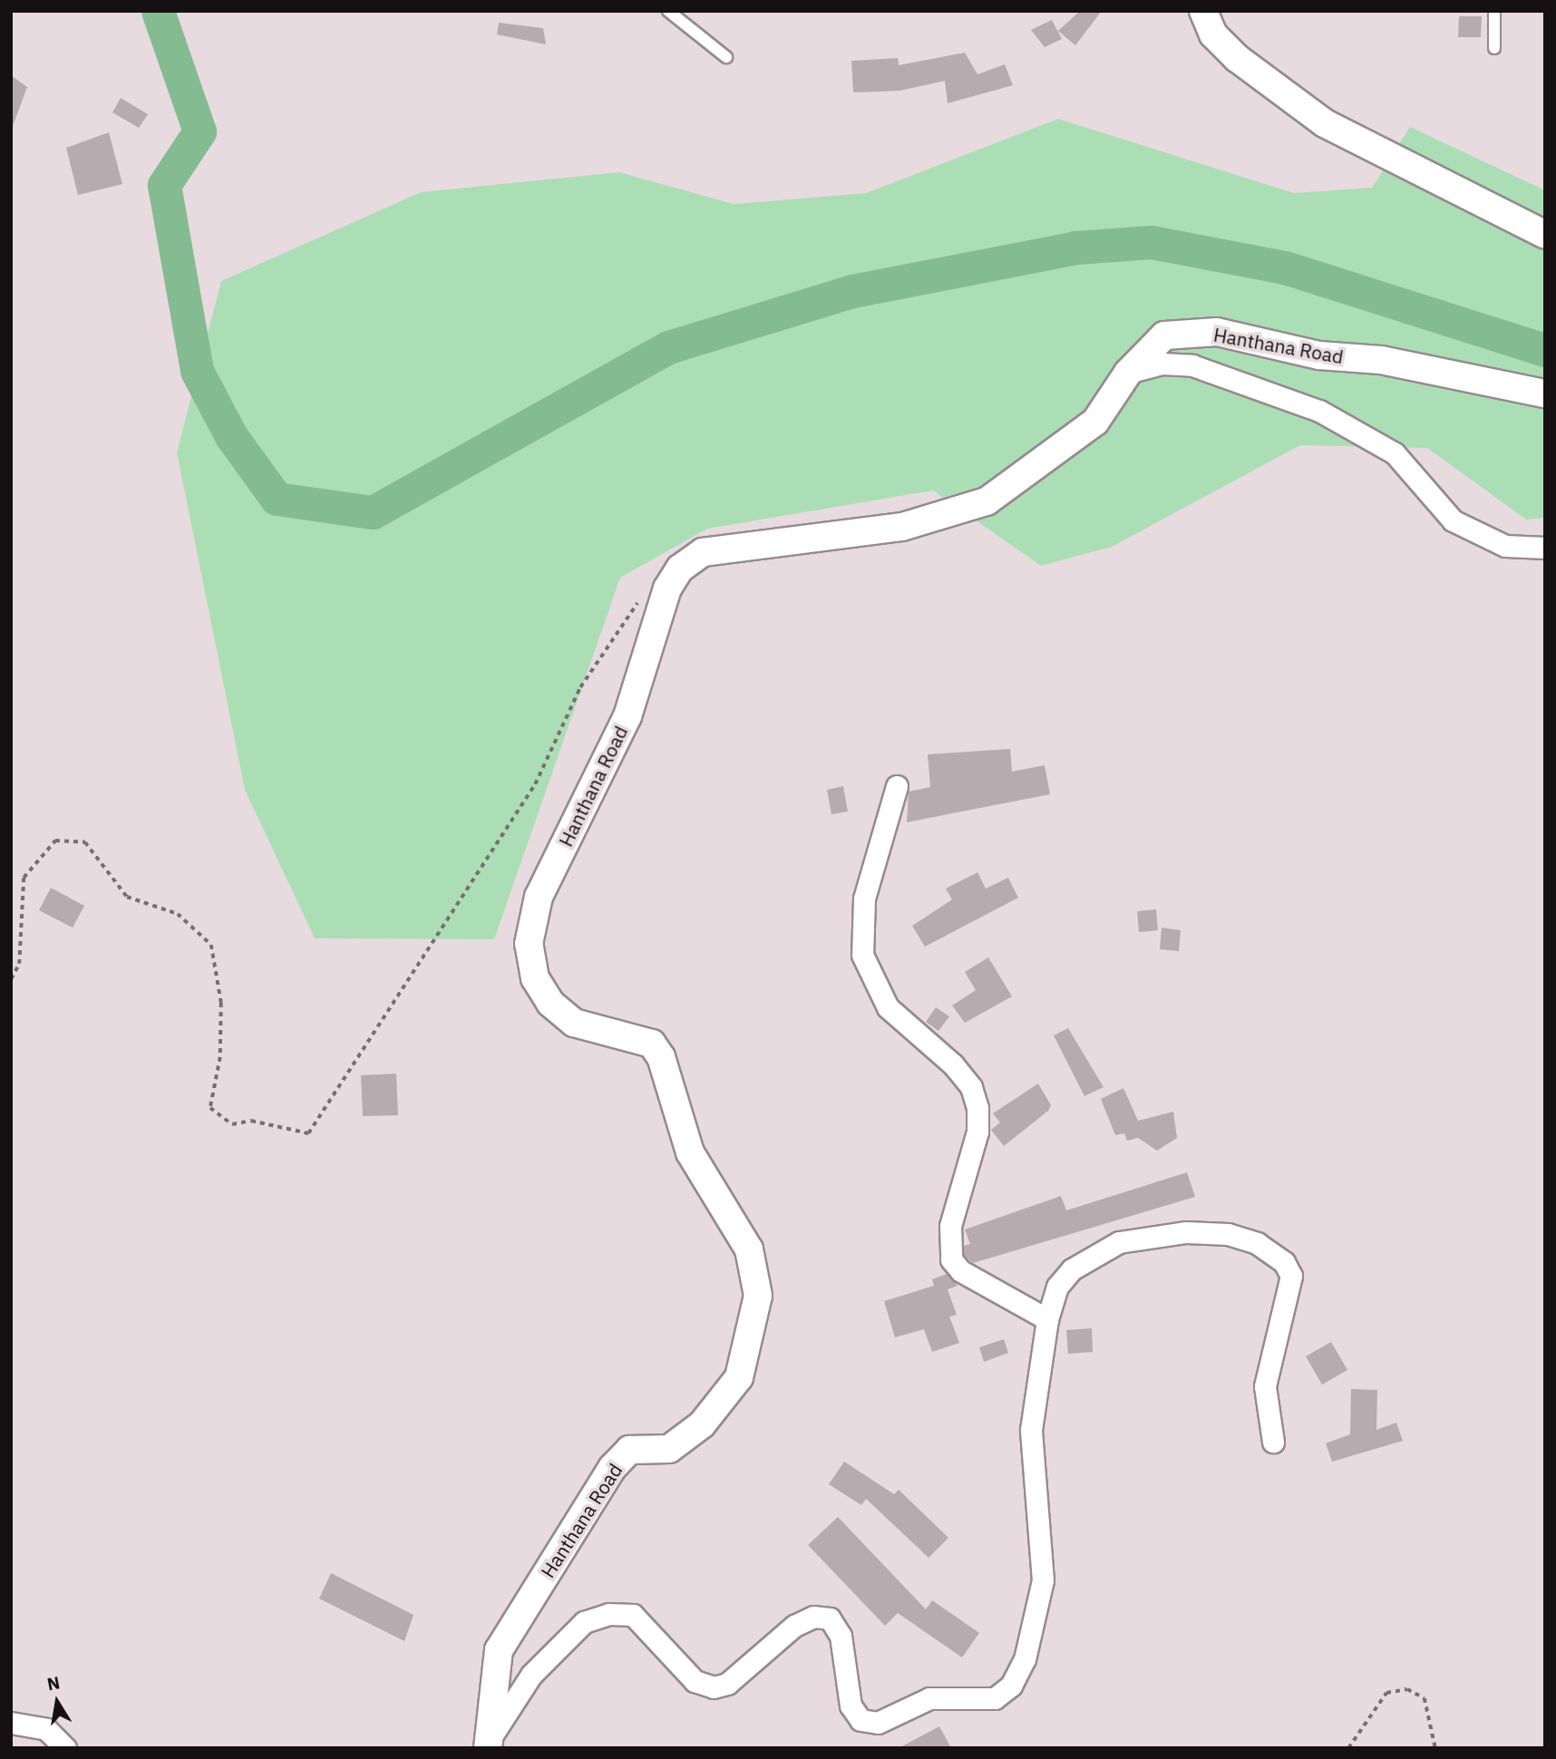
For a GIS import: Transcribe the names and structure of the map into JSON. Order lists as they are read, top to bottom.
{
  "streets": {
    "street": ["Hanthana Road"]
  },
  "north": "top"
}
